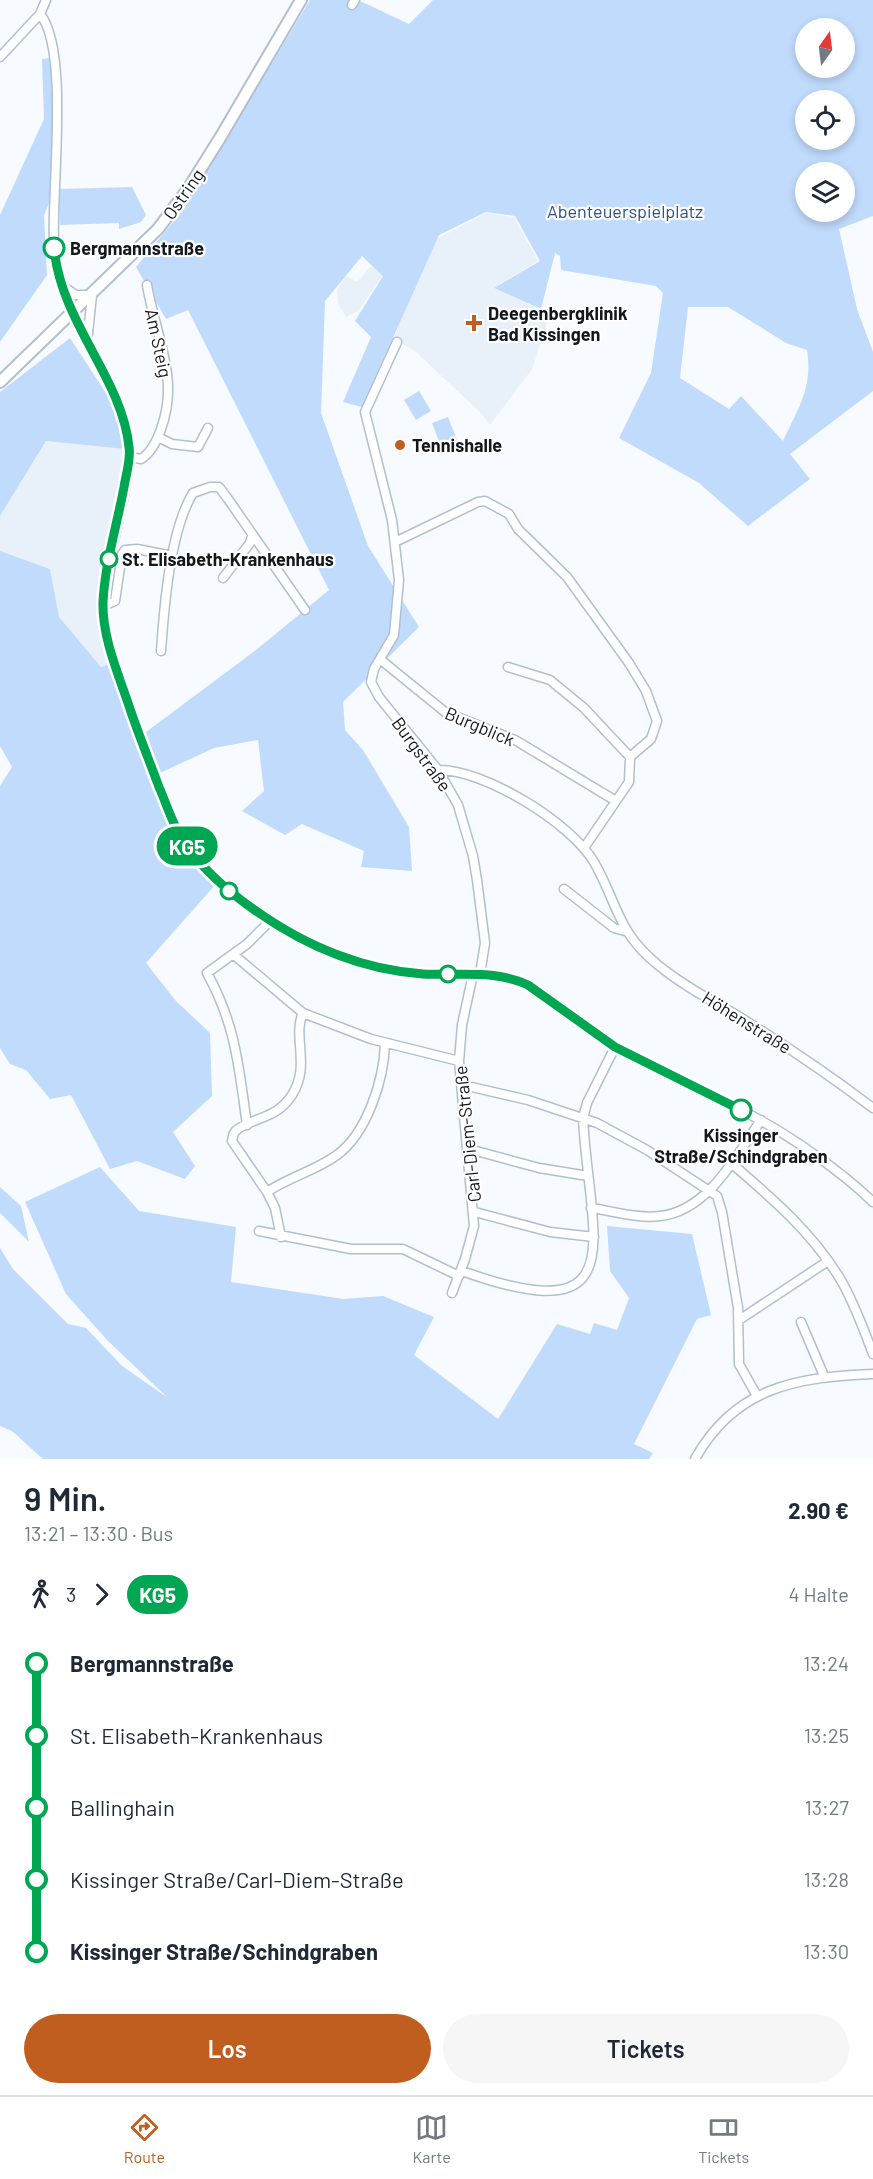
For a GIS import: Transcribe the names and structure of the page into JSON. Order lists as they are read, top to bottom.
{
  "streets": {
    "main road": ["Ostring"],
    "street": [
      "Am Steig",
      "Burgblick",
      "Burgstraße",
      "Höhenstraße",
      "Carl-Diem-Straße"
    ]
  },
  "crossings": [
    ["Burgblick", "Burgstraße"],
    ["Burgstraße", "Höhenstraße"],
    ["Burgstraße", "Carl-Diem-Straße"]
  ],
  "parks": ["Abenteuerspielplatz"],
  "places": {
    "other": [
      "Bergmannstraße",
      "Tennishalle",
      "St. Elisabeth-Krankenhaus",
      "Kissinger Straße/Schindgraben"
    ],
    "health": ["Deegenbergklinik Bad Kissingen"]
  },
  "lines": ["bus line KG5"],
  "north": "top",
  "page": {
    "on_map": "KG5",
    "heading": ["9 Min.", "13:21 – 13:30 · Bus", "2.90 €"],
    "legs": ["3", "KG5", "4 Halte"],
    "list": [
      {
        "name": "Bergmannstraße",
        "value": "13:24"
      },
      {
        "name": "St. Elisabeth-Krankenhaus",
        "value": "13:25"
      },
      {
        "name": "Ballinghain",
        "value": "13:27"
      },
      {
        "name": "Kissinger Straße/Carl-Diem-Straße",
        "value": "13:28"
      },
      {
        "name": "Kissinger Straße/Schindgraben",
        "value": "13:30"
      }
    ],
    "buttons": ["Los", "Tickets"],
    "tabs": ["Route", "Karte", "Tickets"]
  }
}
